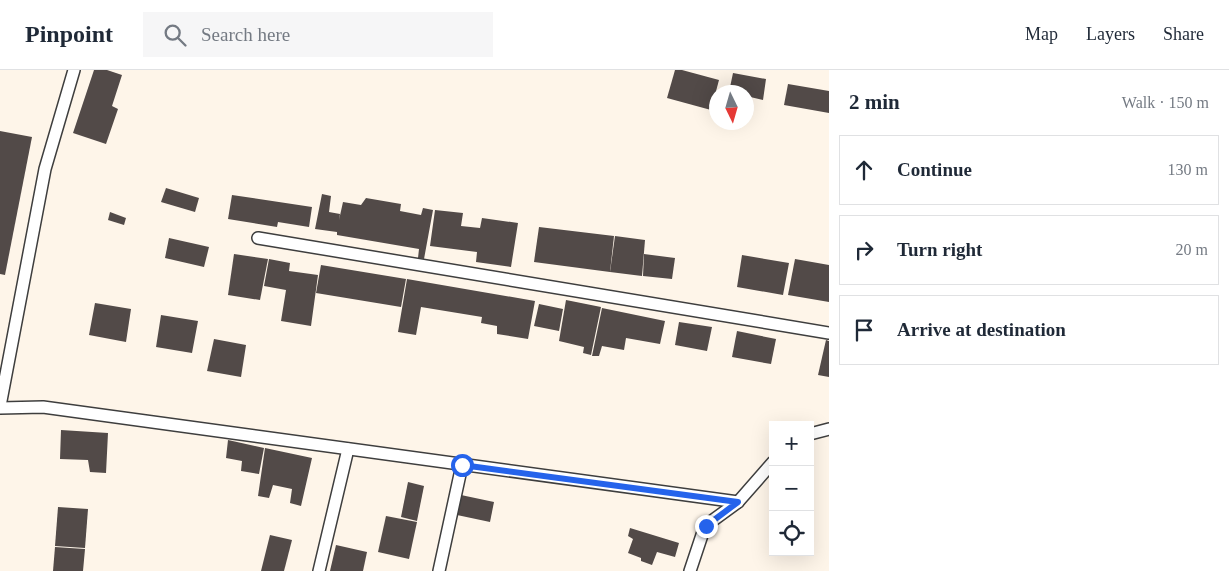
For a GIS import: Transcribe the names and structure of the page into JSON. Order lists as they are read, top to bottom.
{
  "north": "bottom",
  "page": {
    "header": "Pinpoint",
    "search": "Search here",
    "nav": ["Map", "Layers", "Share"],
    "heading": ["2 min", "Walk · 150 m"],
    "list": [
      ["Continue", "130 m"],
      ["Turn right", "20 m"],
      "Arrive at destination"
    ],
    "map_buttons": ["+", "−"]
  }
}
